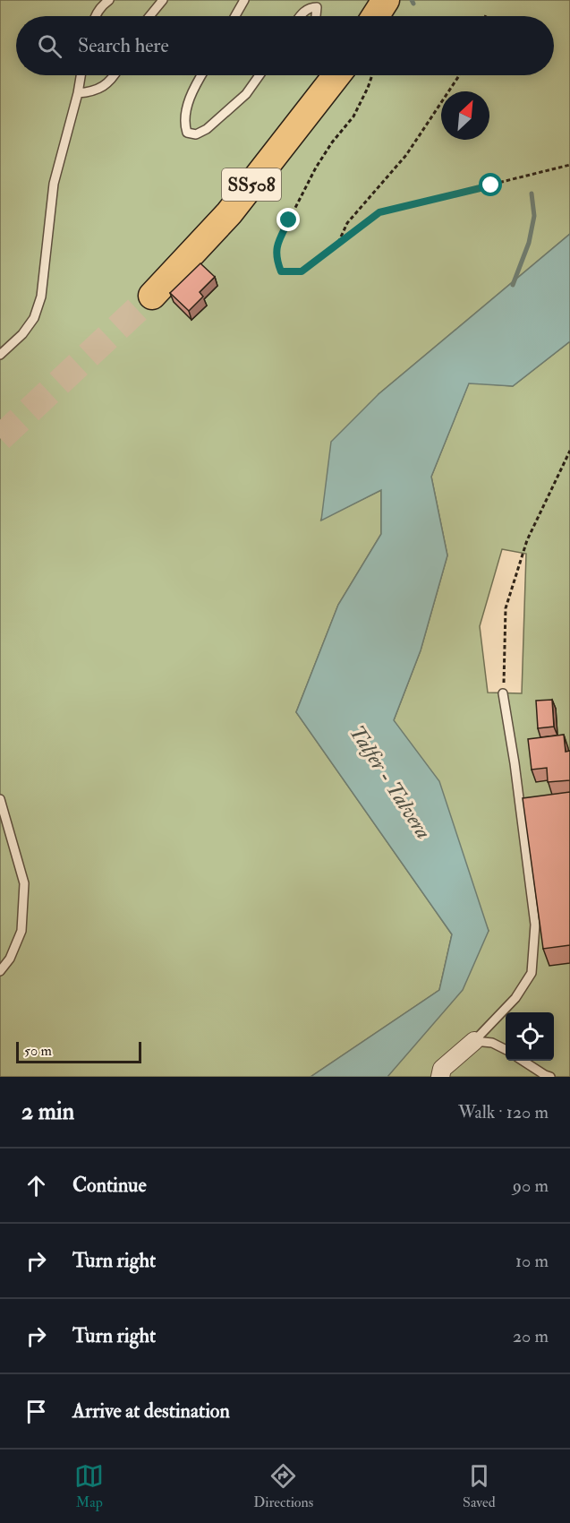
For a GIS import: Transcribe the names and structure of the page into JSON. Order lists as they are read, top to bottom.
{
  "streets": {
    "main road": ["SS508"]
  },
  "water": ["Talfer - Talvera"],
  "scale_bar": "50 m",
  "north": "top right",
  "page": {
    "search": "Search here",
    "scale": "50 m",
    "heading": ["2 min", "Walk · 120 m"],
    "list": [
      ["Continue", "90 m"],
      ["Turn right", "10 m"],
      ["Turn right", "20 m"],
      "Arrive at destination"
    ],
    "nav": ["Map", "Directions", "Saved"]
  }
}
